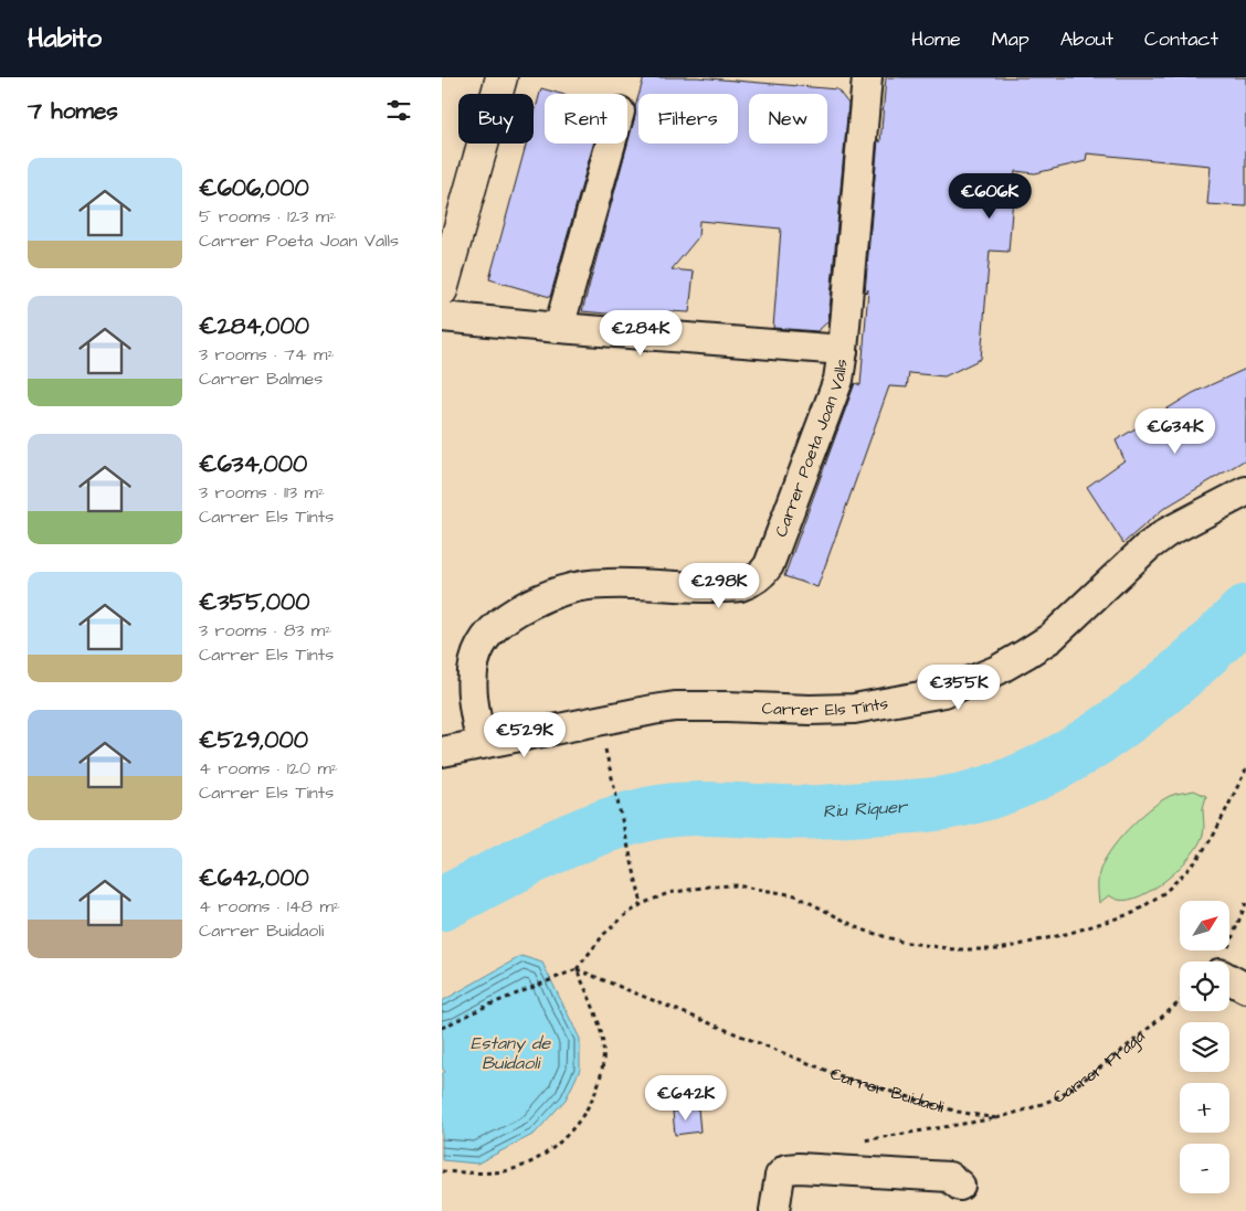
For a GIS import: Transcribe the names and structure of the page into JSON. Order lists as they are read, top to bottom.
{
  "streets": {
    "street": ["Carrer Poeta Joan Valls", "Carrer Els Tints"],
    "path": ["Carrer Fraga", "Carrer Buidaoli"]
  },
  "crossings": [
    ["Carrer Poeta Joan Valls", "Carrer Els Tints"],
    ["Carrer Fraga", "Carrer Buidaoli"]
  ],
  "water": ["Riu Riquer", "Estany de Buidaoli"],
  "north": "top right",
  "page": {
    "header": "Habito",
    "nav": [
      "Home",
      "Map",
      "About",
      "Contact"
    ],
    "heading": "7 homes",
    "chip": [
      "Buy",
      "Rent",
      "Filters",
      "New"
    ],
    "list": [
      {
        "name": "€606,000",
        "note": "5 rooms · 123 m² · Carrer Poeta Joan Valls"
      },
      {
        "name": "€284,000",
        "note": "3 rooms · 74 m² · Carrer Balmes"
      },
      {
        "name": "€634,000",
        "note": "3 rooms · 113 m² · Carrer Els Tints"
      },
      {
        "name": "€355,000",
        "note": "3 rooms · 83 m² · Carrer Els Tints"
      },
      {
        "name": "€529,000",
        "note": "4 rooms · 120 m² · Carrer Els Tints"
      },
      {
        "name": "€642,000",
        "note": "4 rooms · 148 m² · Carrer Buidaoli"
      }
    ],
    "price": [
      "€606K",
      "€284K",
      "€634K",
      "€298K",
      "€355K",
      "€529K",
      "€642K"
    ],
    "map_buttons": ["+", "−"]
  }
}
